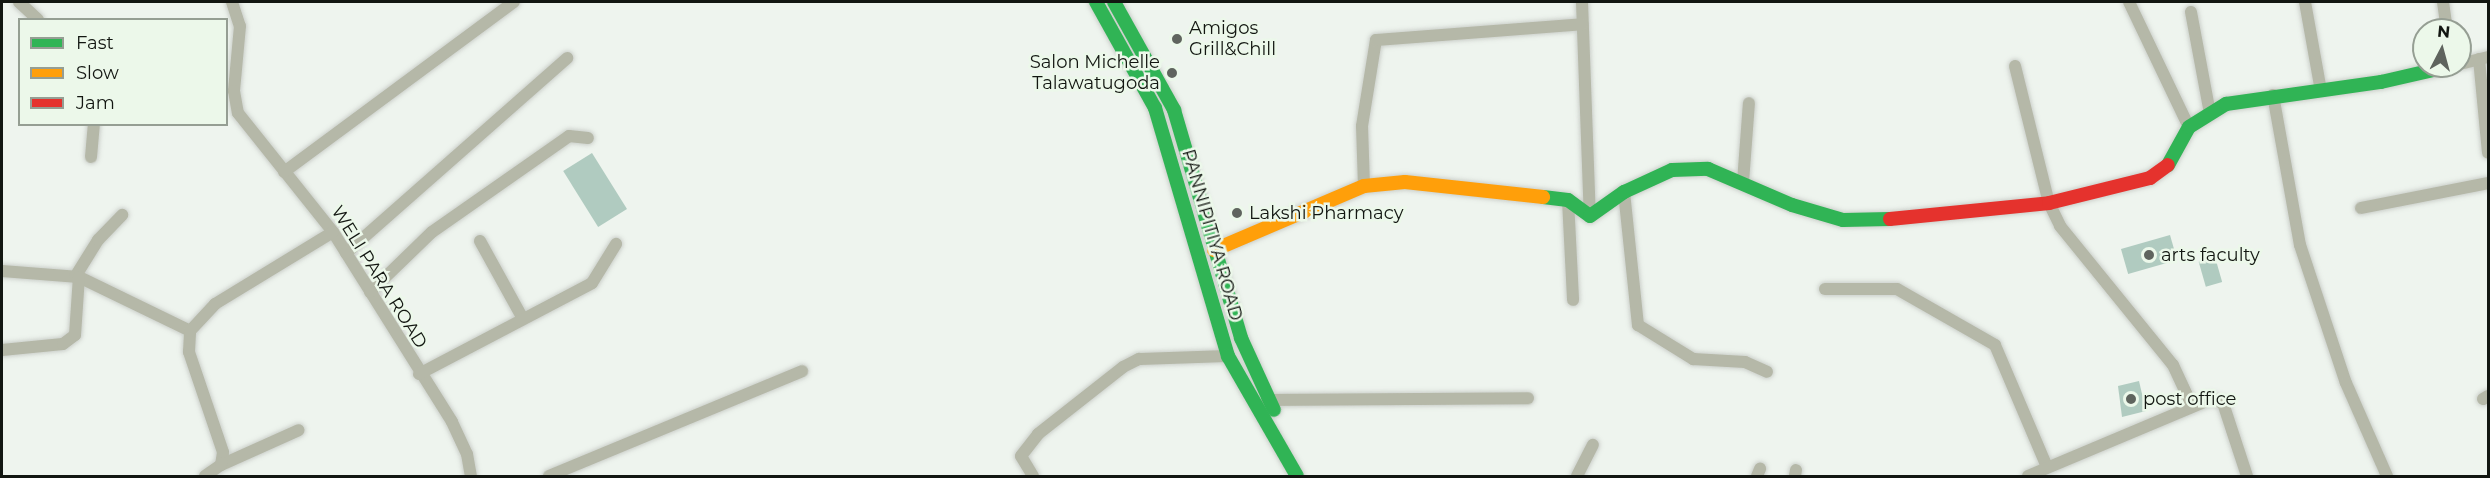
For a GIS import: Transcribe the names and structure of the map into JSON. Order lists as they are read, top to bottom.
{
  "streets": {
    "street": ["PANNIPITIYA ROAD", "WELI PARA ROAD"]
  },
  "places": [
    "Amigos Grill&Chill",
    "Salon Michelle Talawatugoda",
    "Lakshi Pharmacy",
    "arts faculty",
    "post office"
  ],
  "legend": ["Fast", "Slow", "Jam"],
  "north": "top"
}
